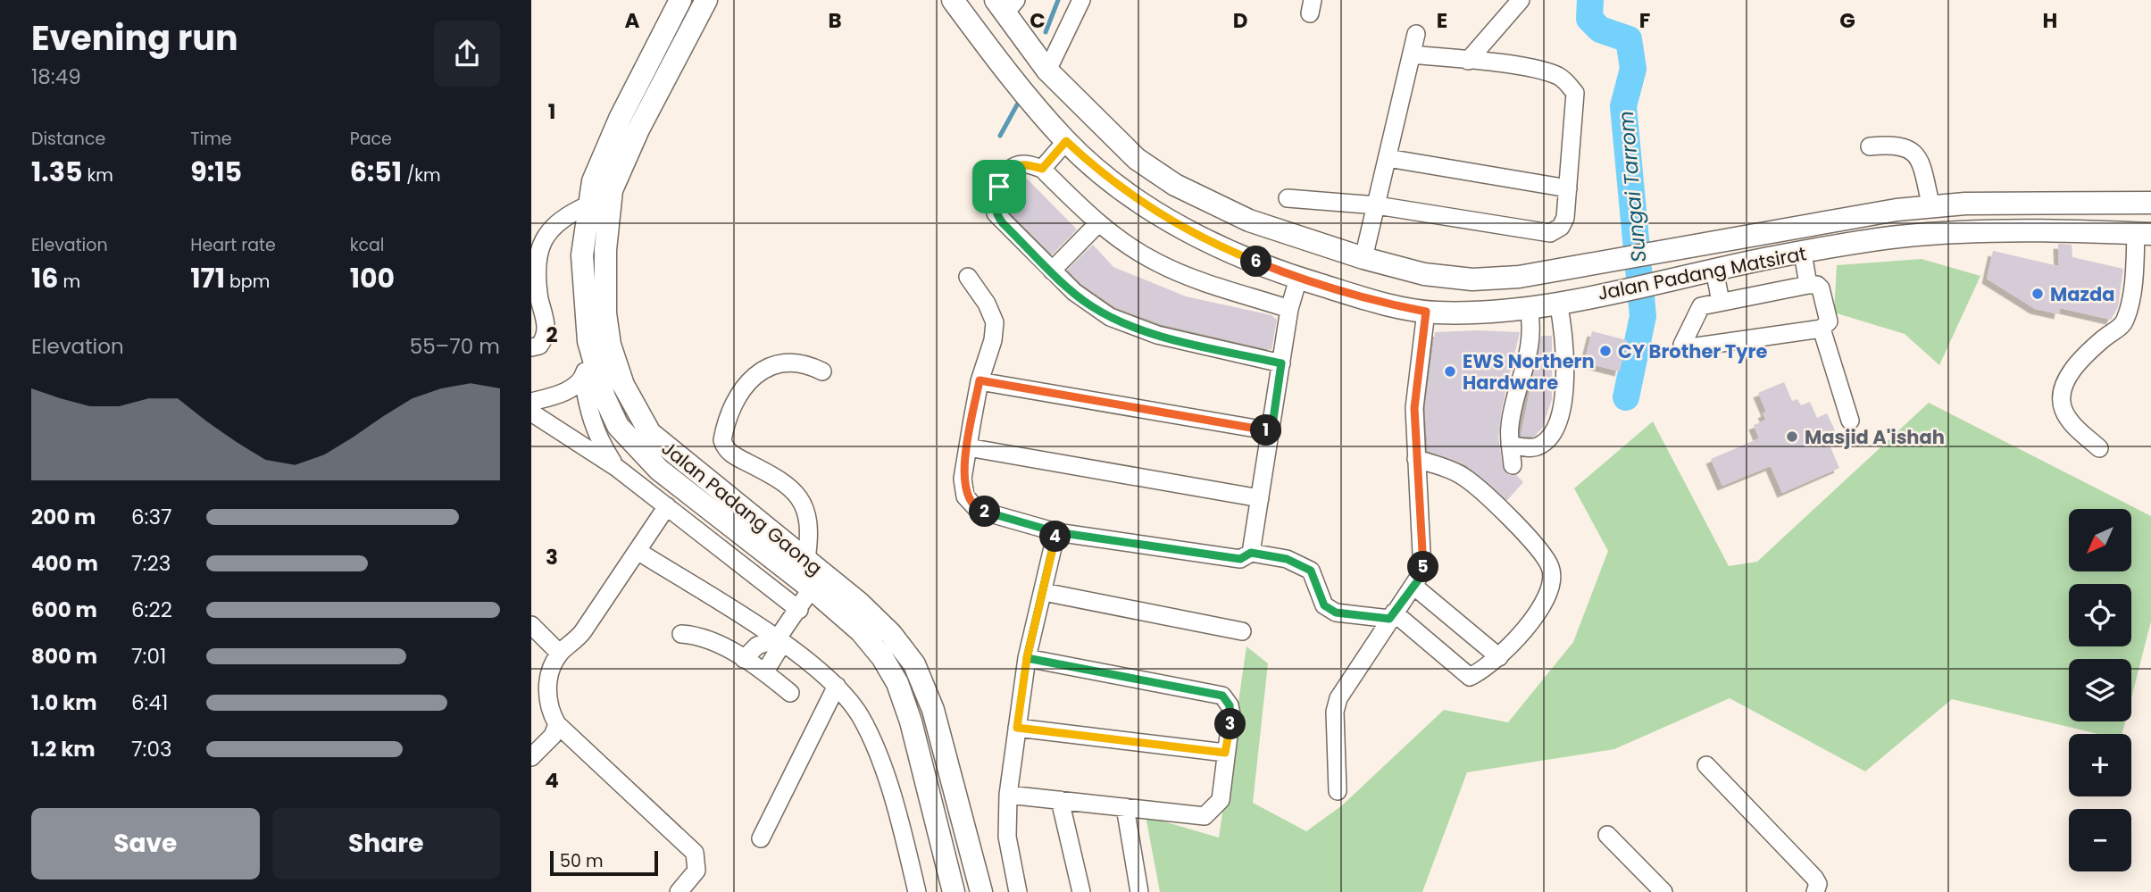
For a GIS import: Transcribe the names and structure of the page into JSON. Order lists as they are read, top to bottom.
{
  "streets": {
    "main road": ["Jalan Padang Matsirat", "Jalan Padang Gaong"]
  },
  "water": ["Sungai Tarrom"],
  "places": [
    "Mazda",
    "CY Brother Tyre",
    "EWS Northern Hardware",
    "Masjid A'ishah"
  ],
  "scale_bar": "50 m",
  "north": "bottom left",
  "page": {
    "heading": ["Evening run", "18:49"],
    "stats": [
      ["Distance", "1.35 km"],
      ["Time", "9:15"],
      ["Pace", "6:51 /km"],
      ["Elevation", "16 m"],
      ["Heart rate", "171 bpm"],
      ["kcal", "100"]
    ],
    "pins": [
      "6",
      "1",
      "2",
      "4",
      "5",
      "3"
    ],
    "chart": ["Elevation", "55–70 m"],
    "list": [
      {
        "name": "200 m",
        "note": "6:37"
      },
      {
        "name": "400 m",
        "note": "7:23"
      },
      {
        "name": "600 m",
        "note": "6:22"
      },
      {
        "name": "800 m",
        "note": "7:01"
      },
      {
        "name": "1.0 km",
        "note": "6:41"
      },
      {
        "name": "1.2 km",
        "note": "7:03"
      }
    ],
    "map_buttons": ["+", "−"],
    "buttons": ["Save", "Share"],
    "scale": "50 m"
  },
  "grid": {
    "columns": [
      "A",
      "B",
      "C",
      "D",
      "E",
      "F",
      "G",
      "H"
    ],
    "rows": [
      "1",
      "2",
      "3",
      "4"
    ]
  }
}
